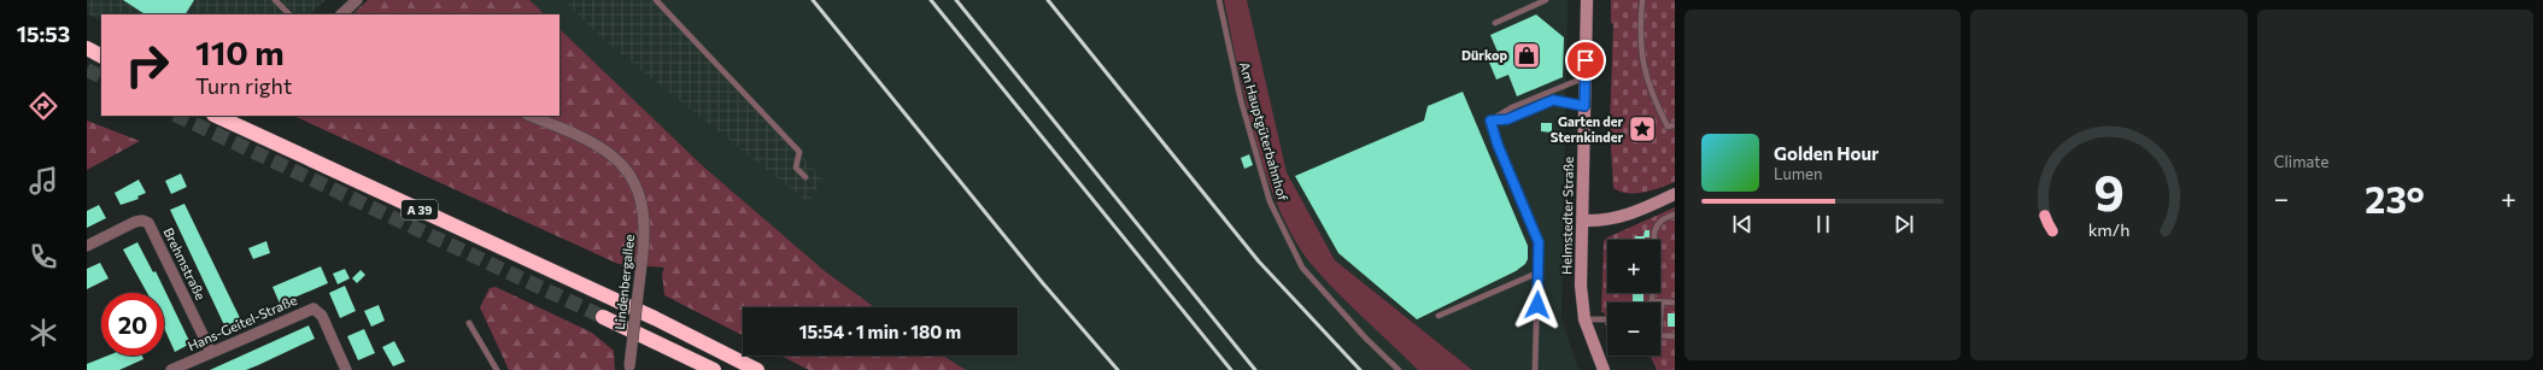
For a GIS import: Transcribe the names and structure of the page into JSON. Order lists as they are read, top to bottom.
{
  "streets": {
    "highway": ["A 39"],
    "main road": ["Helmstedter Straße"],
    "street": ["Brehmstraße", "Lindenbergallee", "Hans-Geitel-Straße"],
    "lane": ["Am Hauptgüterbahnhof"]
  },
  "crossings": [
    ["Brehmstraße", "Hans-Geitel-Straße"]
  ],
  "places": {
    "shop": ["Dürkop"],
    "place": ["Garten der Sternkinder"]
  },
  "page": {
    "tabs": "15:53",
    "tile": "Climate",
    "turn": ["110 m", "Turn right"],
    "song": ["Golden Hour", "Lumen"],
    "heat": ["−", "23°", "+"],
    "map_buttons": ["+", "−"],
    "limit": "20",
    "trip": "15:54 · 1 min · 180 m",
    "gauge": ["9", "km/h"]
  }
}
